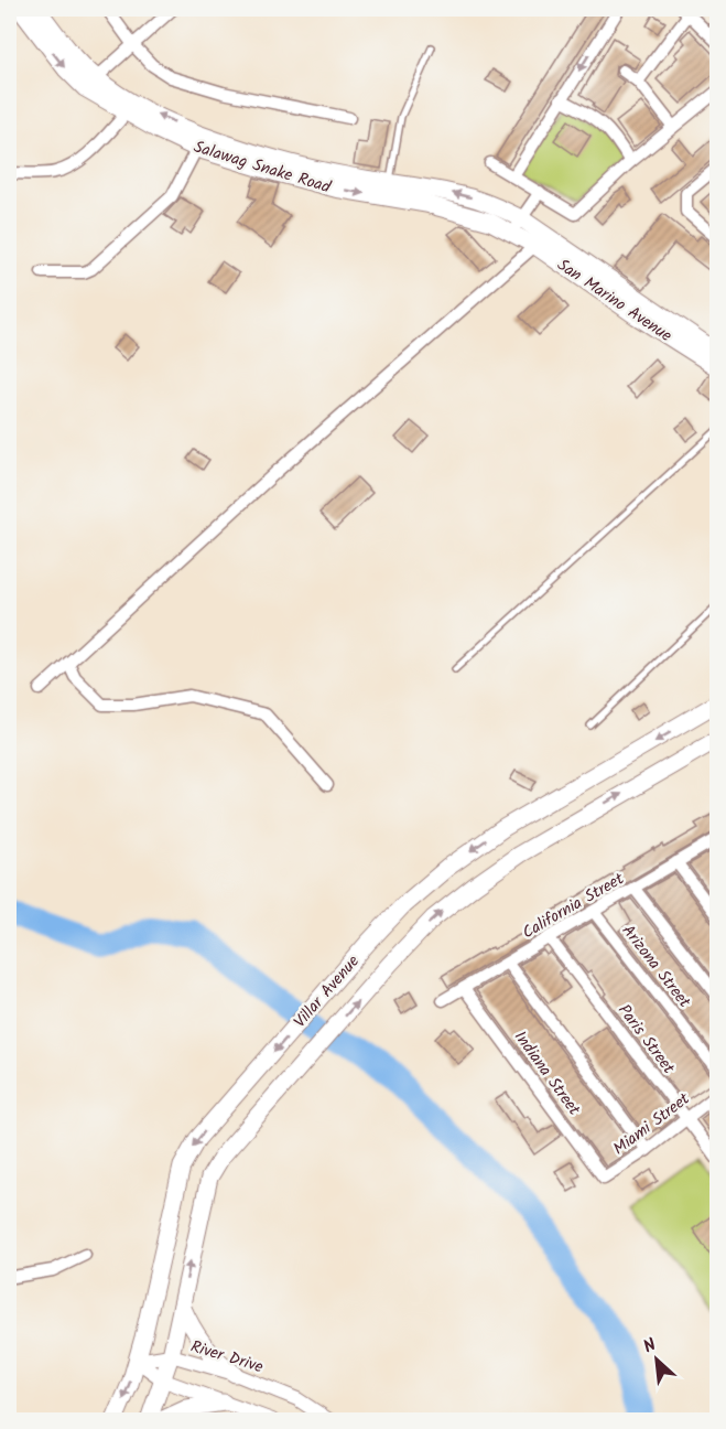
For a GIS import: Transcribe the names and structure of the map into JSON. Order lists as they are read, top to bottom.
{
  "streets": {
    "main road": ["Salawag Snake Road", "San Marino Avenue", "Villar Avenue"],
    "street": [
      "California Street",
      "Arizona Street",
      "Paris Street",
      "Indiana Street",
      "Miami Street",
      "River Drive"
    ]
  },
  "crossings": [
    ["Salawag Snake Road", "San Marino Avenue"],
    ["California Street", "Arizona Street"],
    ["California Street", "Paris Street"],
    ["California Street", "Indiana Street"],
    ["Villar Avenue", "River Drive"],
    ["Paris Street", "Miami Street"],
    ["Indiana Street", "Miami Street"]
  ],
  "north": "top left"
}
